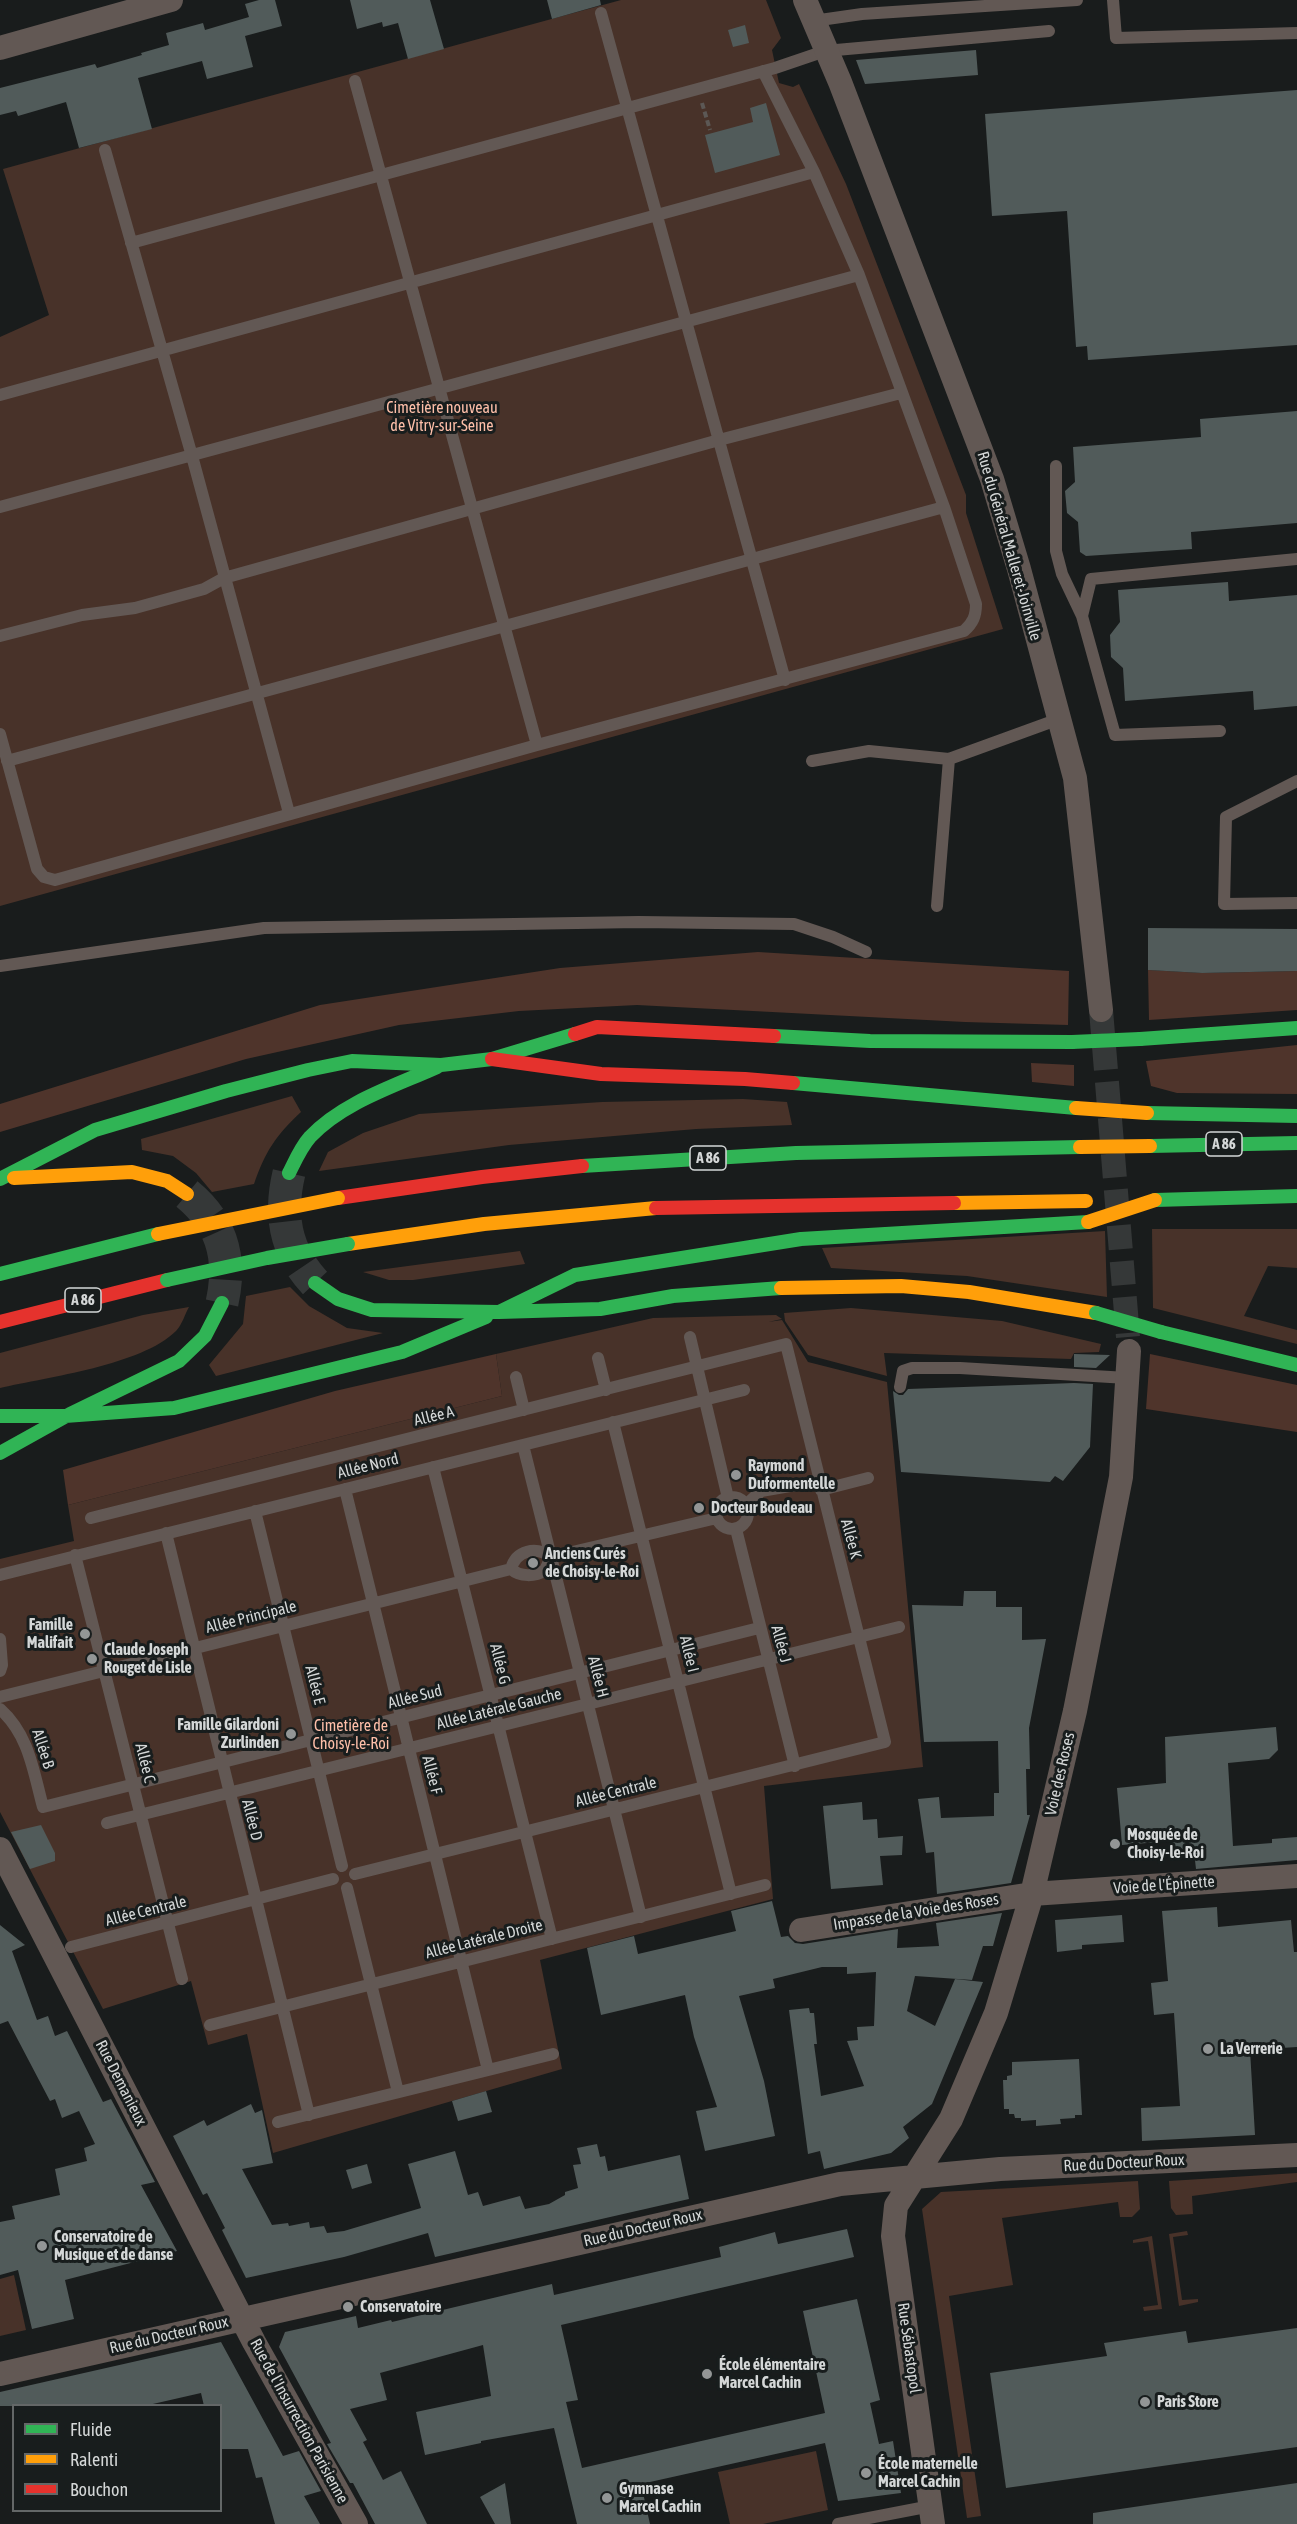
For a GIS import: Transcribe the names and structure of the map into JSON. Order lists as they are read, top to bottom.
{
  "streets": {
    "main road": ["A 86"],
    "street": [
      "Rue du Général Malleret-Joinville",
      "Voie des Roses",
      "Voie de l'Épinette",
      "Impasse de la Voie des Roses",
      "Rue Demanieux",
      "Rue du Docteur Roux",
      "Rue Sébastopol",
      "Rue de l'Insurrection Parisienne"
    ],
    "lane": [
      "Allée A",
      "Allée Nord",
      "Allée K",
      "Allée Principale",
      "Allée J",
      "Allée I",
      "Allée G",
      "Allée H",
      "Allée E",
      "Allée Sud",
      "Allée Latérale Gauche",
      "Allée B",
      "Allée C",
      "Allée F",
      "Allée Centrale",
      "Allée D",
      "Allée Latérale Droite"
    ]
  },
  "crossings": [
    ["Allée A", "Allée K"],
    ["Allée Nord", "Allée I"],
    ["Allée Nord", "Allée G"],
    ["Allée Nord", "Allée H"],
    ["Allée Nord", "Allée E"],
    ["Allée Nord", "Allée C"],
    ["Allée Nord", "Allée F"],
    ["Allée Nord", "Allée D"],
    ["Allée K", "Allée Latérale Gauche"],
    ["Allée K", "Allée Centrale"],
    ["Allée Principale", "Allée J"],
    ["Allée Principale", "Allée I"],
    ["Allée Principale", "Allée G"],
    ["Allée Principale", "Allée H"],
    ["Allée Principale", "Allée E"],
    ["Allée Principale", "Allée C"],
    ["Allée Principale", "Allée F"],
    ["Allée Principale", "Allée D"],
    ["Allée J", "Allée Sud"],
    ["Allée J", "Allée Latérale Gauche"],
    ["Allée J", "Allée Centrale"],
    ["Allée I", "Allée Sud"],
    ["Allée I", "Allée Latérale Gauche"],
    ["Allée I", "Allée Centrale"],
    ["Allée I", "Allée Latérale Droite"],
    ["Allée G", "Allée Sud"],
    ["Allée G", "Allée Latérale Gauche"],
    ["Allée G", "Allée Centrale"],
    ["Allée G", "Allée Latérale Droite"],
    ["Allée H", "Allée Sud"],
    ["Allée H", "Allée Latérale Gauche"],
    ["Allée H", "Allée Centrale"],
    ["Allée H", "Allée Latérale Droite"],
    ["Allée E", "Allée Sud"],
    ["Allée E", "Allée Latérale Gauche"],
    ["Allée E", "Allée Centrale"],
    ["Allée Sud", "Allée B"],
    ["Allée Sud", "Allée C"],
    ["Allée Sud", "Allée F"],
    ["Allée Sud", "Allée D"],
    ["Allée Latérale Gauche", "Allée C"],
    ["Allée Latérale Gauche", "Allée F"],
    ["Allée Latérale Gauche", "Allée D"],
    ["Allée C", "Allée Centrale"],
    ["Voie des Roses", "Voie de l'Épinette"],
    ["Voie des Roses", "Impasse de la Voie des Roses"],
    ["Voie des Roses", "Rue du Docteur Roux"],
    ["Voie des Roses", "Rue Sébastopol"],
    ["Allée F", "Allée Centrale"],
    ["Allée F", "Allée Latérale Droite"],
    ["Allée Centrale", "Allée D"],
    ["Allée D", "Allée Latérale Droite"],
    ["Voie de l'Épinette", "Impasse de la Voie des Roses"],
    ["Rue Demanieux", "Rue du Docteur Roux"],
    ["Rue Demanieux", "Rue de l'Insurrection Parisienne"],
    ["Rue du Docteur Roux", "Rue Sébastopol"],
    ["Rue du Docteur Roux", "Rue de l'Insurrection Parisienne"]
  ],
  "parks": ["Cimetière nouveau de Vitry-sur-Seine", "Cimetière de Choisy-le-Roi"],
  "places": [
    "Raymond Duformentelle",
    "Docteur Boudeau",
    "Anciens Curés de Choisy-le-Roi",
    "Famille Malifait",
    "Claude Joseph Rouget de Lisle",
    "Famille Gilardoni Zurlinden",
    "Mosquée de Choisy-le-Roi",
    "La Verrerie",
    "Conservatoire de Musique et de danse",
    "Conservatoire",
    "École élémentaire Marcel Cachin",
    "Paris Store",
    "École maternelle Marcel Cachin",
    "Gymnase Marcel Cachin"
  ],
  "legend": ["Fluide", "Ralenti", "Bouchon"]
}
